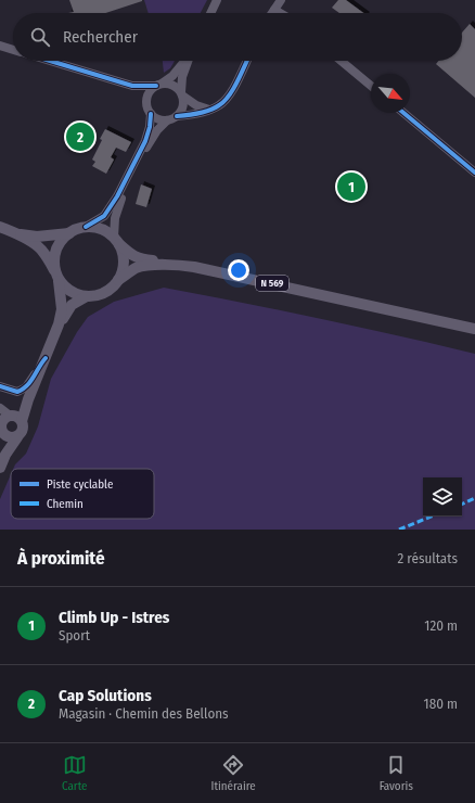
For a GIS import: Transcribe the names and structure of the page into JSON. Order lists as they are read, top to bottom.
{
  "streets": {
    "main road": ["N 569"]
  },
  "legend": ["Piste cyclable", "Chemin"],
  "north": "bottom right",
  "page": {
    "search": "Rechercher",
    "pins": ["2", "1"],
    "heading": ["À proximité", "2 résultats"],
    "list": [
      {
        "mark": "1",
        "name": "Climb Up - Istres",
        "note": "Sport",
        "value": "120 m"
      },
      {
        "mark": "2",
        "name": "Cap Solutions",
        "note": "Magasin · Chemin des Bellons",
        "value": "180 m"
      }
    ],
    "nav": ["Carte", "Itinéraire", "Favoris"]
  }
}
